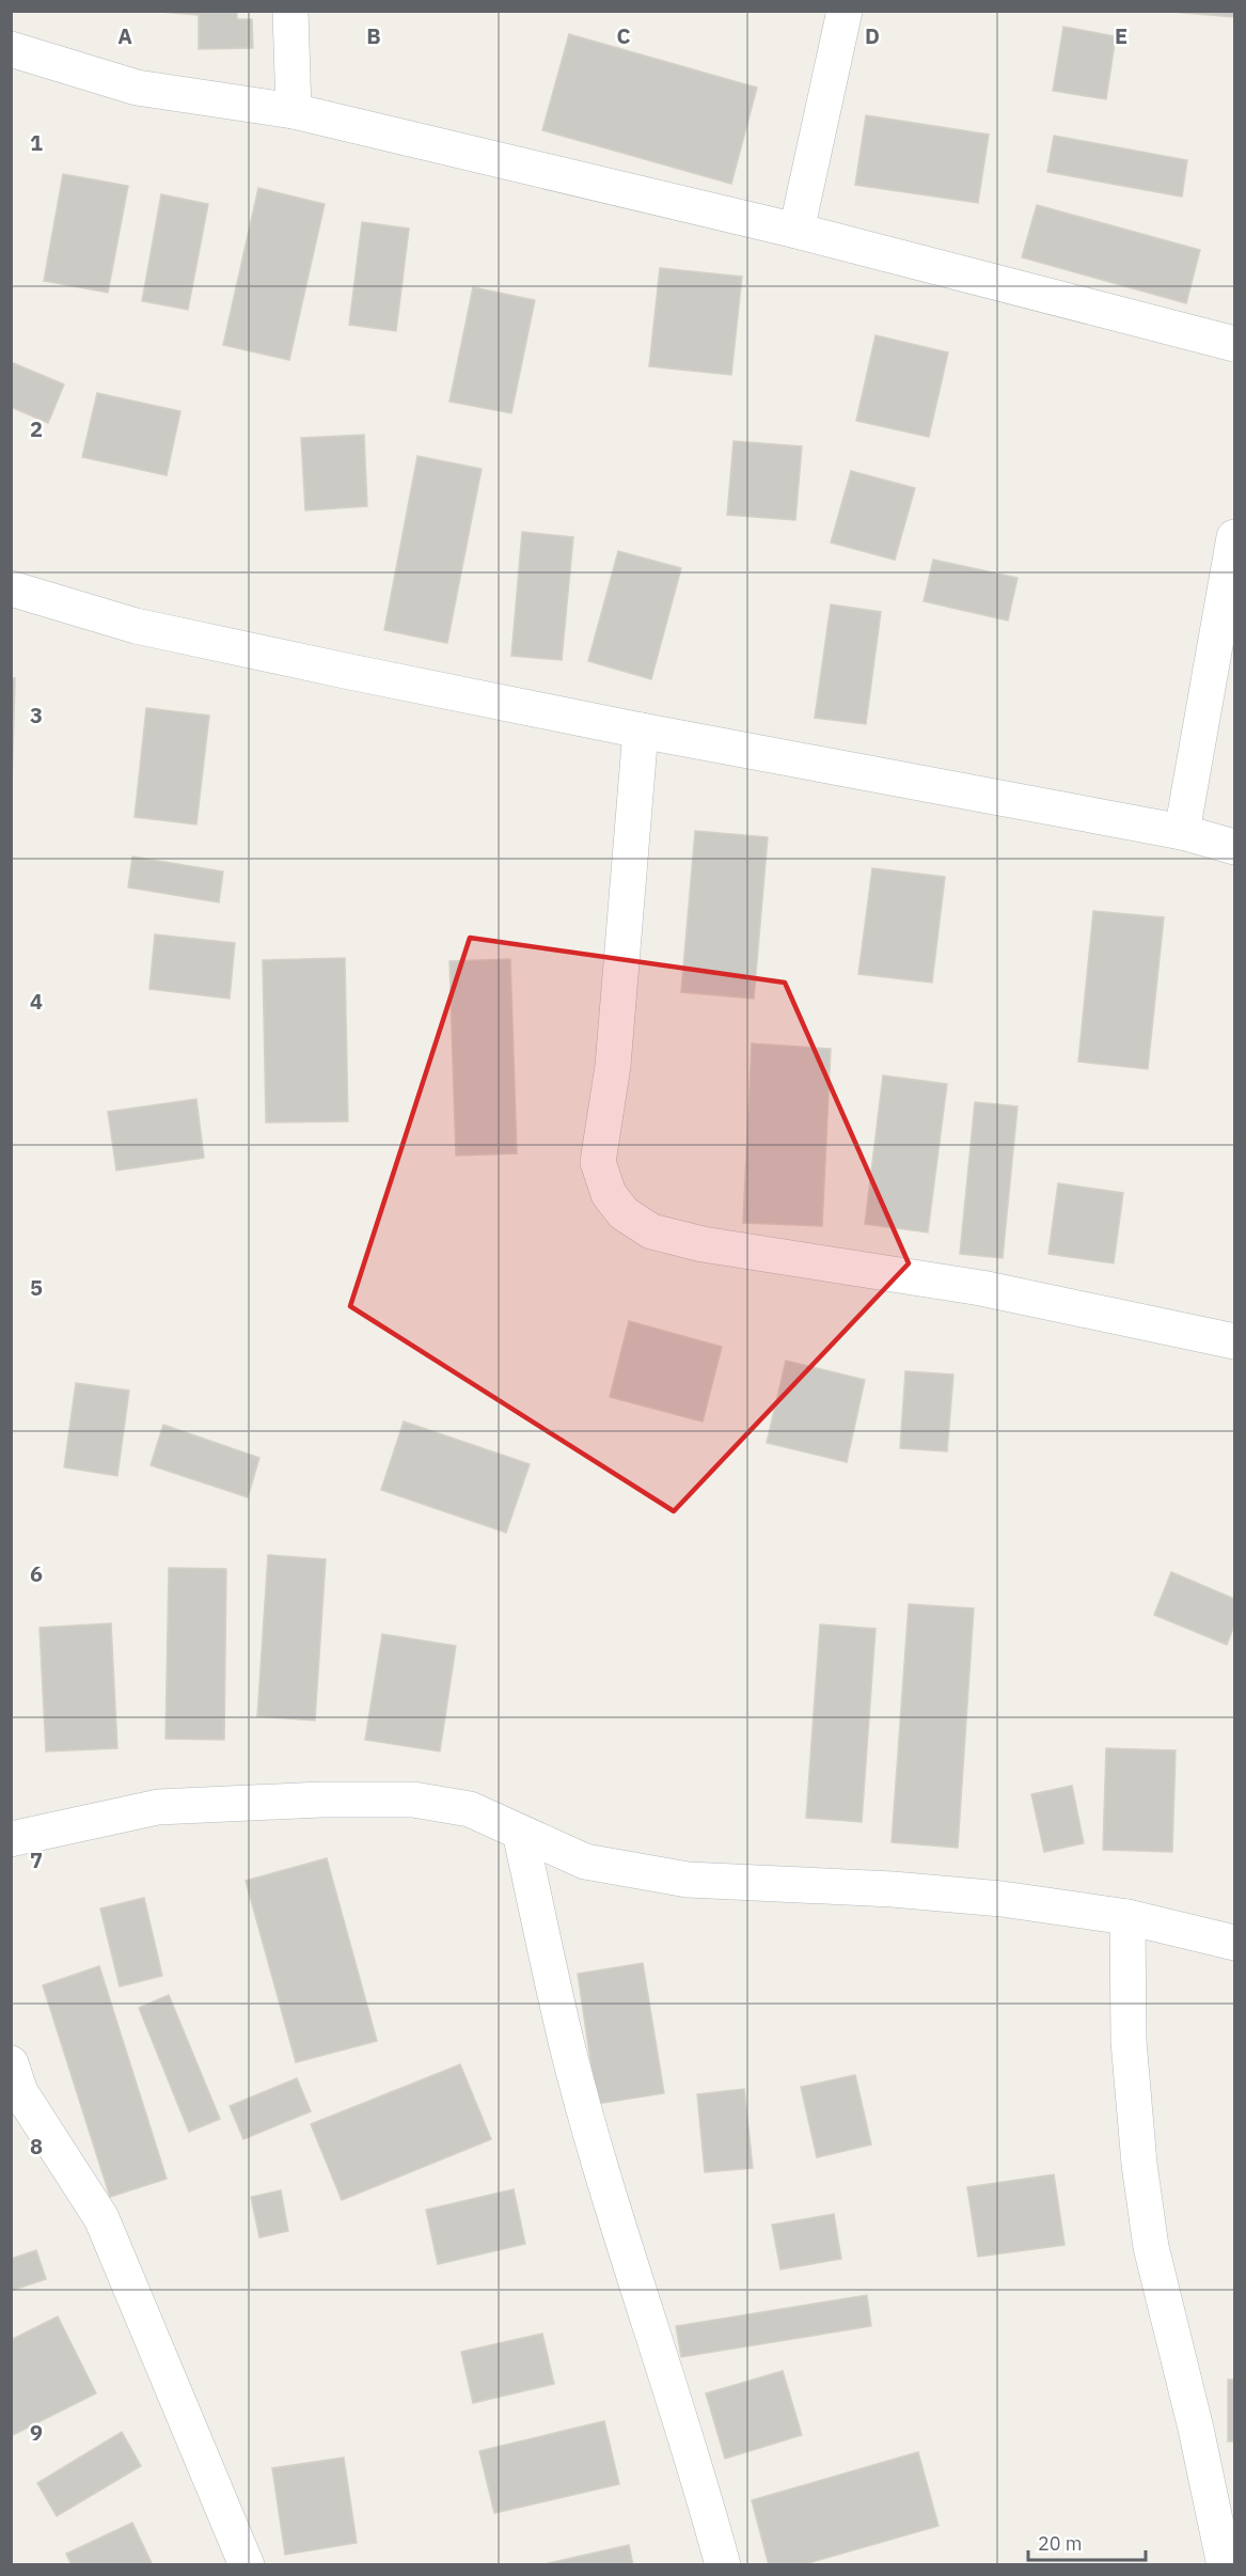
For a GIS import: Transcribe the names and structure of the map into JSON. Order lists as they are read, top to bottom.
{
  "scale_bar": "20 m",
  "grid": {
    "columns": [
      "A",
      "B",
      "C",
      "D",
      "E"
    ],
    "rows": [
      "1",
      "2",
      "3",
      "4",
      "5",
      "6",
      "7",
      "8",
      "9"
    ]
  }
}
